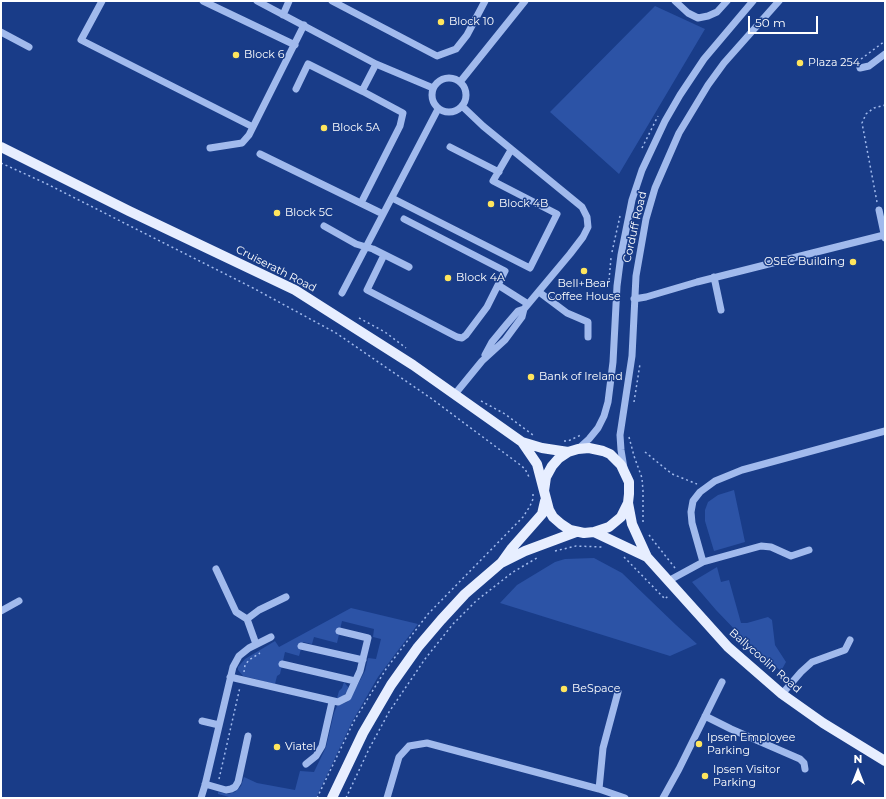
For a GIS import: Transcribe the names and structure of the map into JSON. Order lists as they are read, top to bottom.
{
  "streets": {
    "main road": ["Cruiserath Road", "Ballycoolin Road"],
    "street": ["Corduff Road"]
  },
  "crossings": [
    ["Corduff Road", "Cruiserath Road"],
    ["Corduff Road", "Ballycoolin Road"],
    ["Cruiserath Road", "Ballycoolin Road"]
  ],
  "places": [
    "Block 10",
    "Block 6",
    "Plaza 254",
    "Block 5A",
    "Block 4B",
    "Block 5C",
    "OSEC Building",
    "Bell+Bear Coffee House",
    "Block 4A",
    "Bank of Ireland",
    "BeSpace",
    "Ipsen Employee Parking",
    "Viatel",
    "Ipsen Visitor Parking"
  ],
  "scale_bar": "50 m",
  "north": "top"
}
